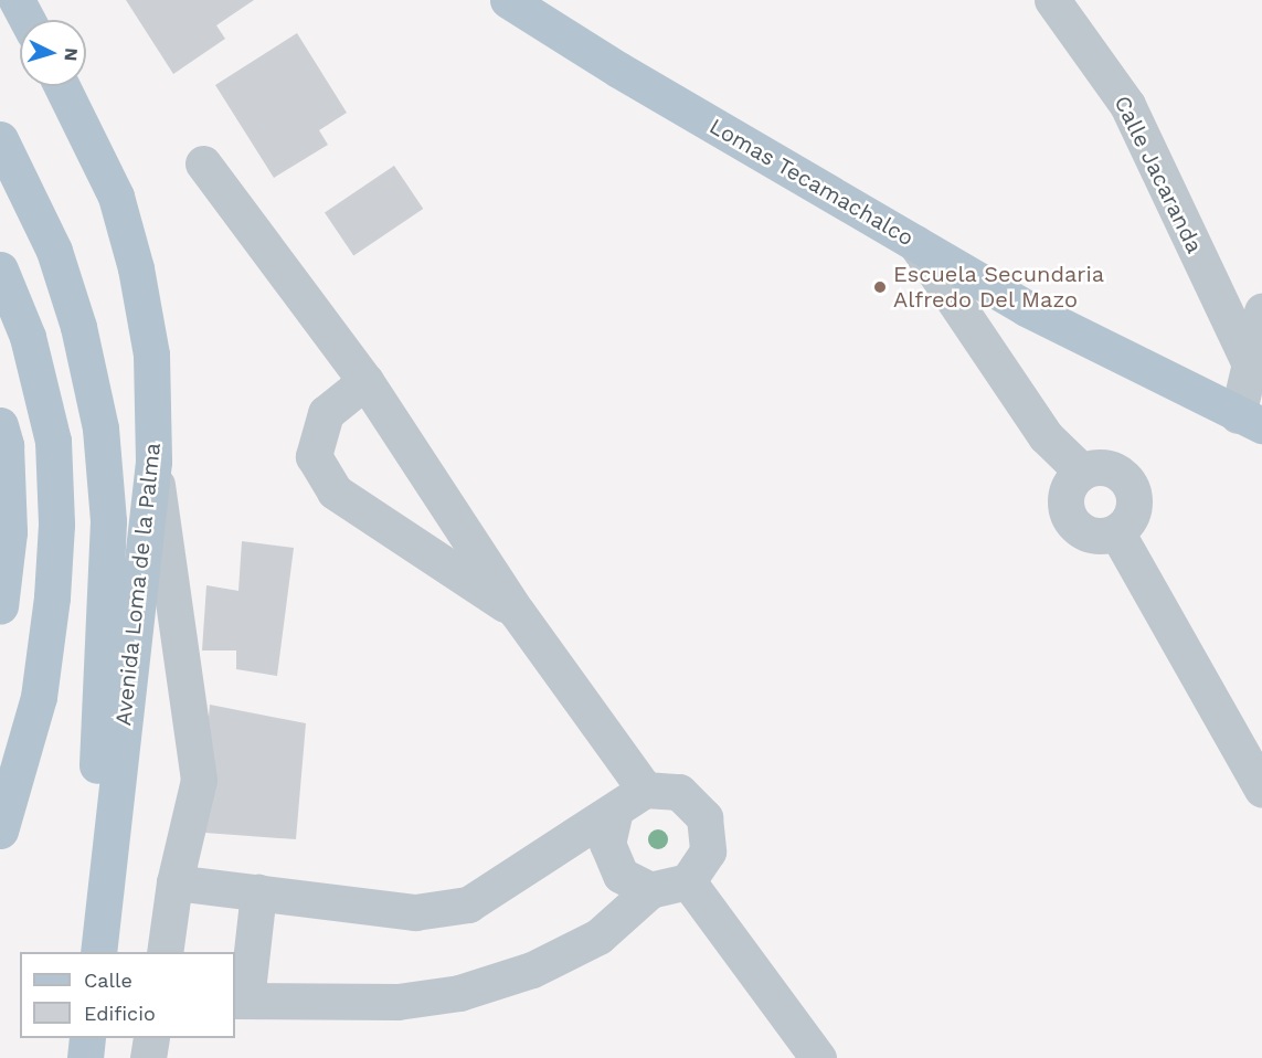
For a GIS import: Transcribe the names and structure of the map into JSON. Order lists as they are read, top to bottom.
{
  "streets": {
    "main road": ["Lomas Tecamachalco", "Avenida Loma de la Palma"],
    "street": ["Calle Jacaranda"]
  },
  "places": ["Escuela Secundaria Alfredo Del Mazo"],
  "legend": ["Calle", "Edificio"],
  "north": "right"
}
